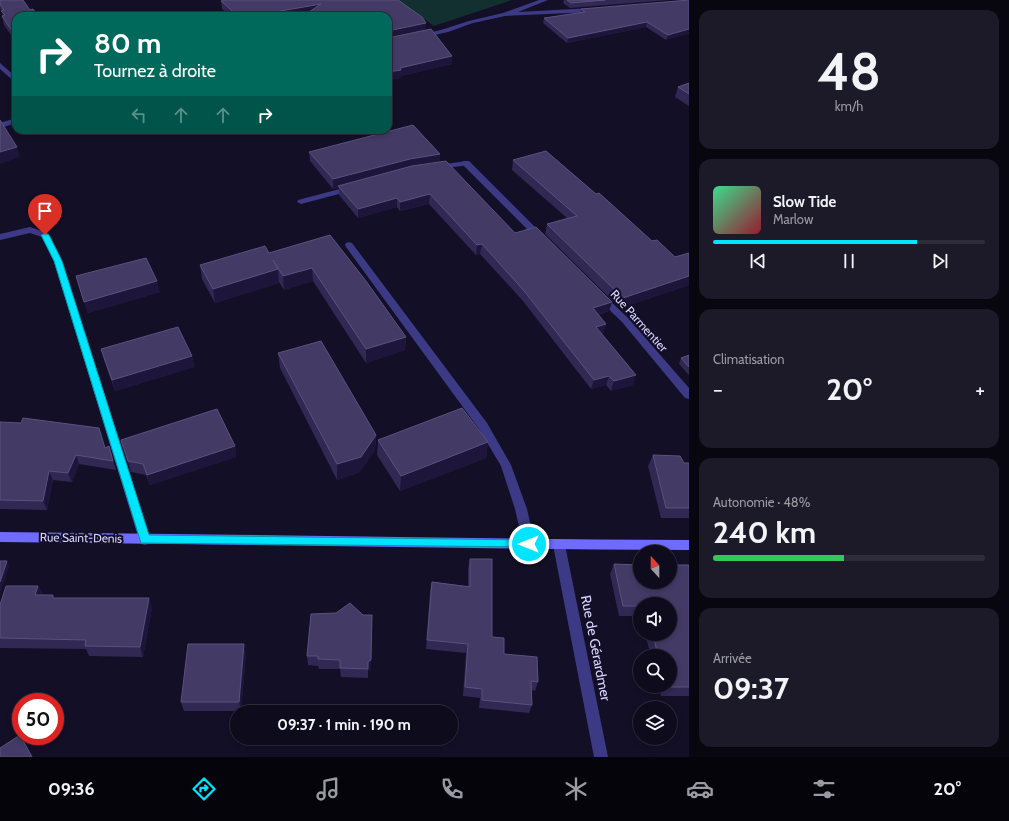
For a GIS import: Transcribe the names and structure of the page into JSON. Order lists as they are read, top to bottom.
{
  "streets": {
    "main road": ["Rue Saint-Denis"],
    "street": ["Rue Parmentier", "Rue de Gérardmer"]
  },
  "crossings": [
    ["Rue Saint-Denis", "Rue de Gérardmer"]
  ],
  "north": "top",
  "page": {
    "tile": [
      ["48", "km/h"],
      "Climatisation",
      ["Autonomie · 48%", "240 km"],
      ["Arrivée", "09:37"]
    ],
    "turn": ["80 m", "Tournez à droite"],
    "song": ["Slow Tide", "Marlow"],
    "heat": ["−", "20°", "+"],
    "limit": "50",
    "trip": "09:37 · 1 min · 190 m",
    "tabs": ["09:36", "20°"]
  }
}
